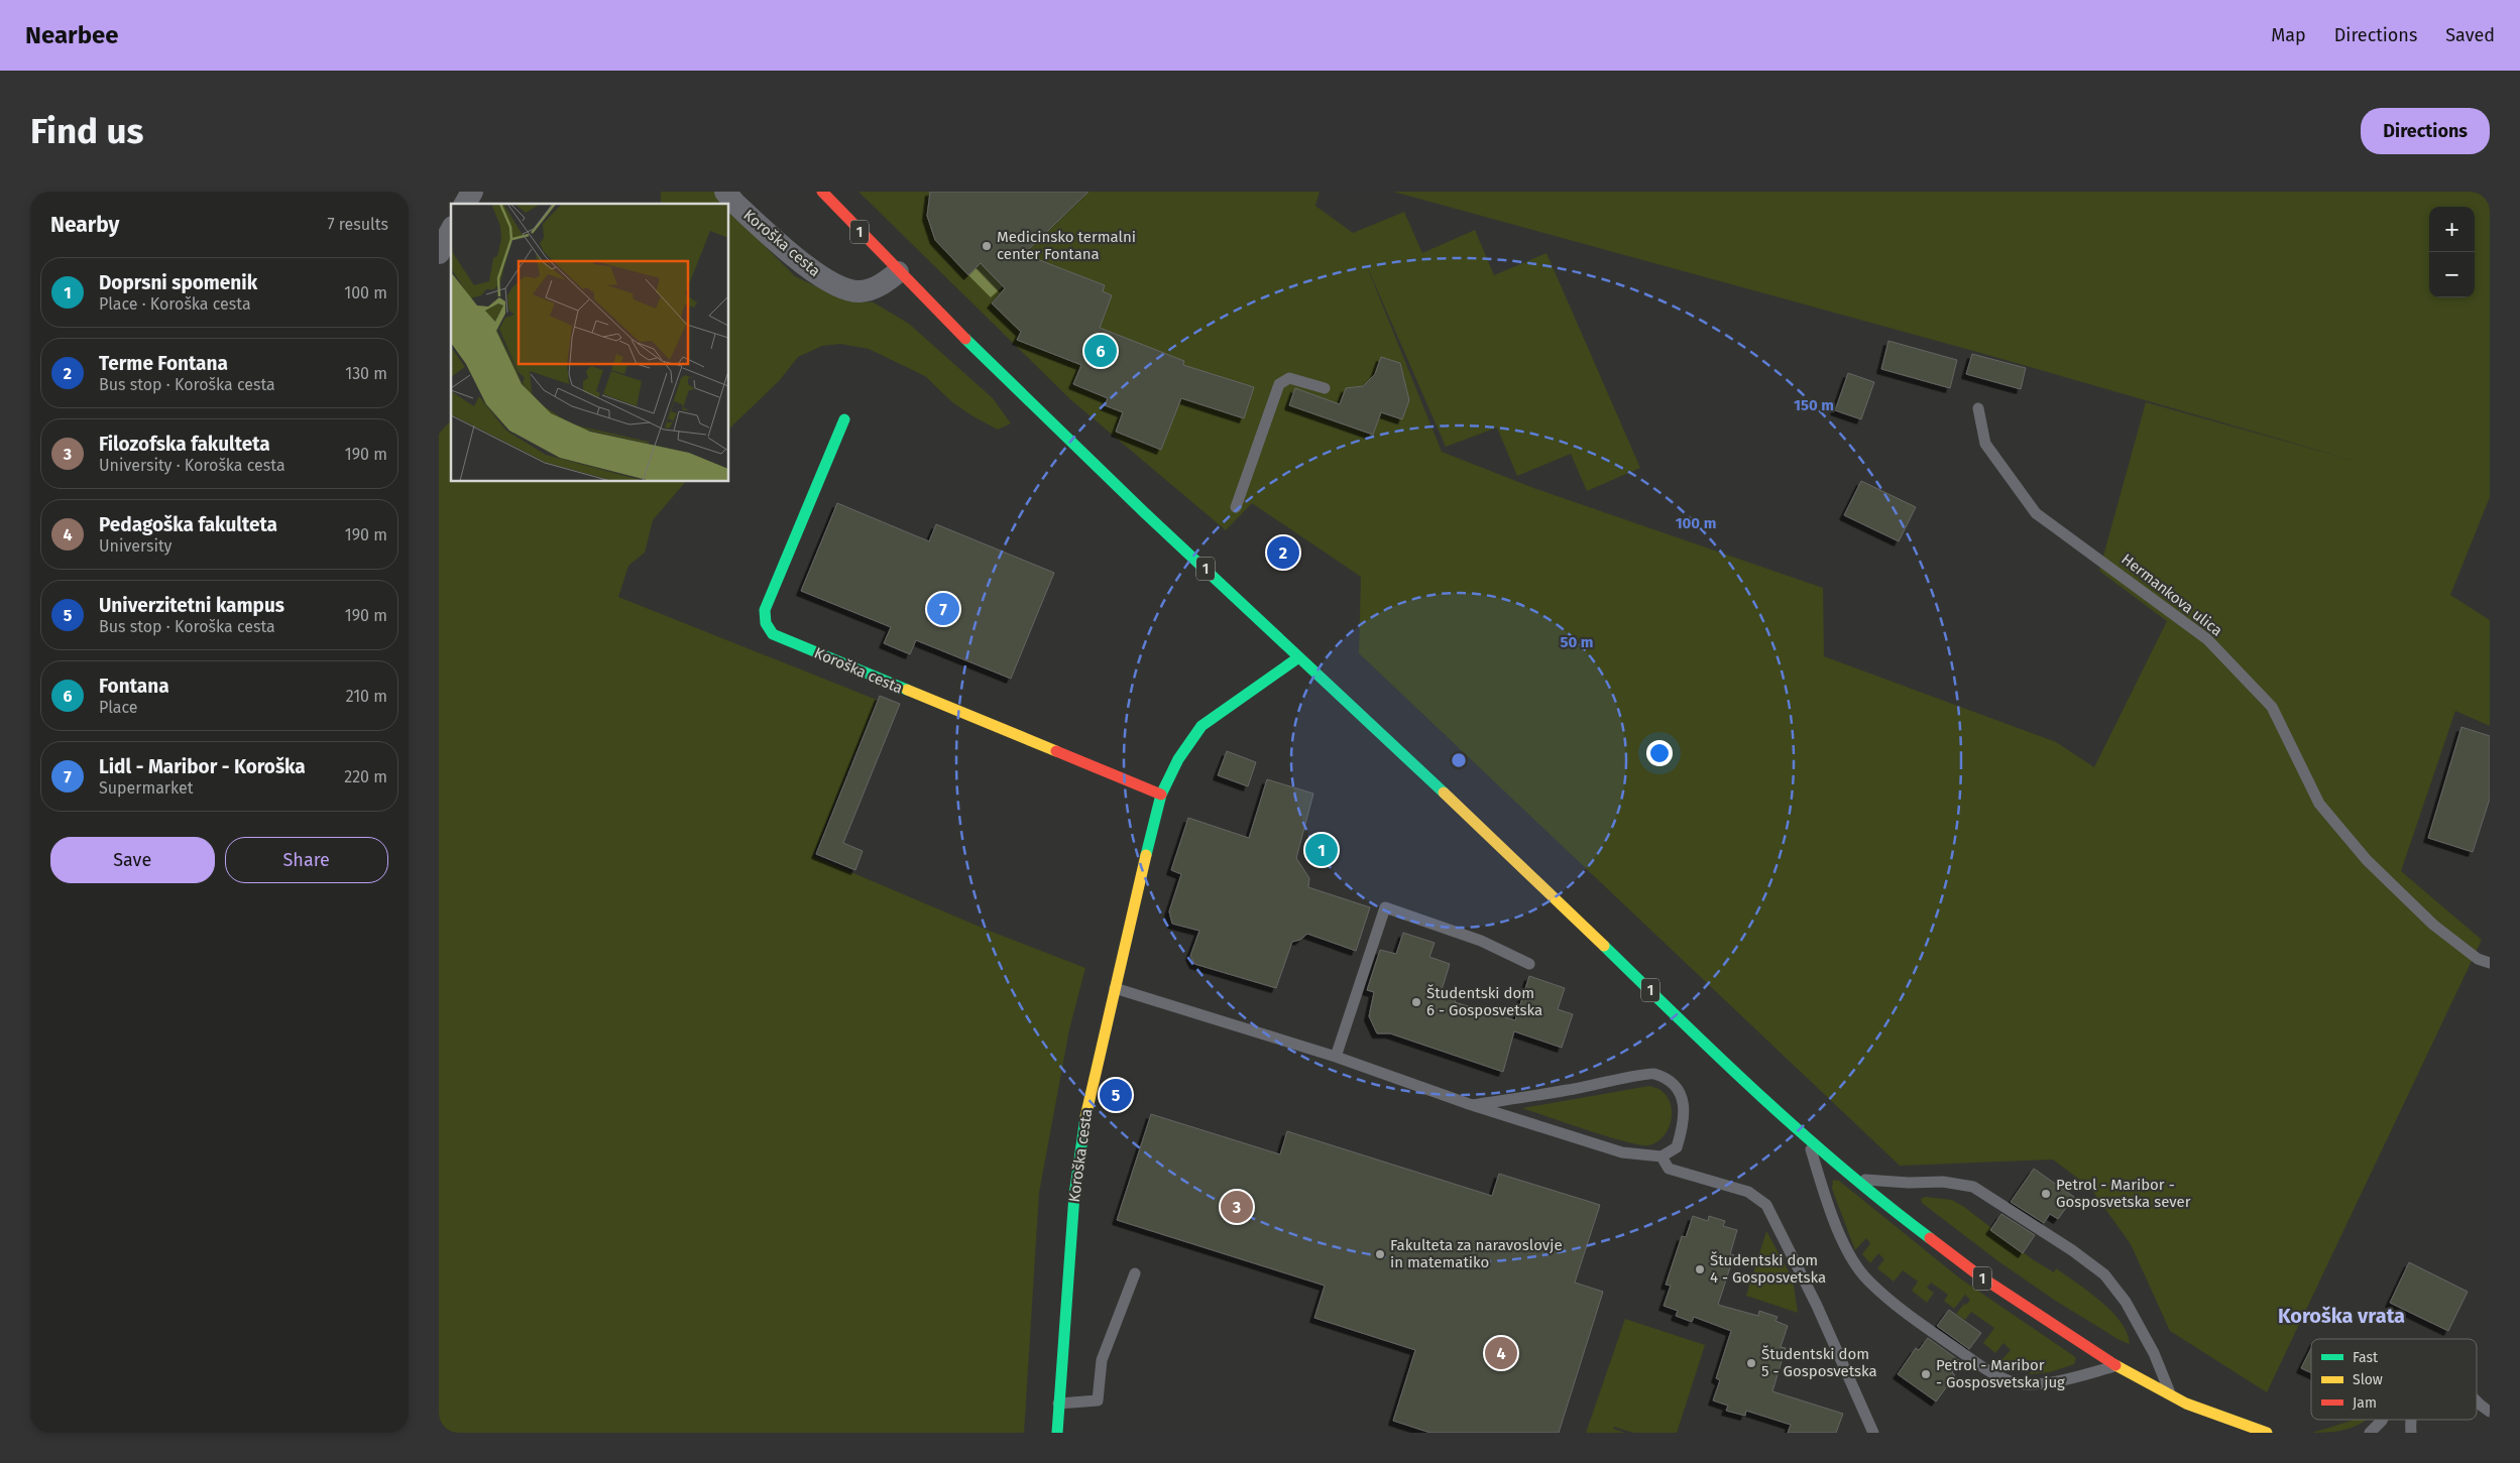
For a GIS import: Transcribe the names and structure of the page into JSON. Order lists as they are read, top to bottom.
{
  "streets": {
    "main road": ["1", "Koroška cesta"],
    "lane": ["Hermankova ulica"]
  },
  "crossings": [
    ["1", "Koroška cesta"]
  ],
  "districts": ["Koroška vrata"],
  "places": [
    "Medicinsko termalni center Fontana",
    "Študentski dom 6 - Gosposvetska",
    "Petrol - Maribor - Gosposvetska sever",
    "Fakulteta za naravoslovje in matematiko",
    "Študentski dom 4 - Gosposvetska",
    "Študentski dom 5 - Gosposvetska",
    "Petrol - Maribor - Gosposvetska jug"
  ],
  "legend": ["Fast", "Slow", "Jam"],
  "page": {
    "header": "Nearbee",
    "nav": ["Map", "Directions", "Saved"],
    "buttons": [
      "Directions",
      ["Save", "Share"]
    ],
    "title": "Find us",
    "heading": ["Nearby", "7 results"],
    "map_buttons": ["+", "−"],
    "list": [
      {
        "mark": "1",
        "name": "Doprsni spomenik",
        "note": "Place · Koroška cesta",
        "value": "100 m"
      },
      {
        "mark": "2",
        "name": "Terme Fontana",
        "note": "Bus stop · Koroška cesta",
        "value": "130 m"
      },
      {
        "mark": "3",
        "name": "Filozofska fakulteta",
        "note": "University · Koroška cesta",
        "value": "190 m"
      },
      {
        "mark": "4",
        "name": "Pedagoška fakulteta",
        "note": "University",
        "value": "190 m"
      },
      {
        "mark": "5",
        "name": "Univerzitetni kampus",
        "note": "Bus stop · Koroška cesta",
        "value": "190 m"
      },
      {
        "mark": "6",
        "name": "Fontana",
        "note": "Place",
        "value": "210 m"
      },
      {
        "mark": "7",
        "name": "Lidl - Maribor - Koroška",
        "note": "Supermarket",
        "value": "220 m"
      }
    ],
    "pins": [
      "6",
      "2",
      "7",
      "1",
      "5",
      "3",
      "4"
    ]
  },
  "rings": ["150 m", "100 m", "50 m"]
}
